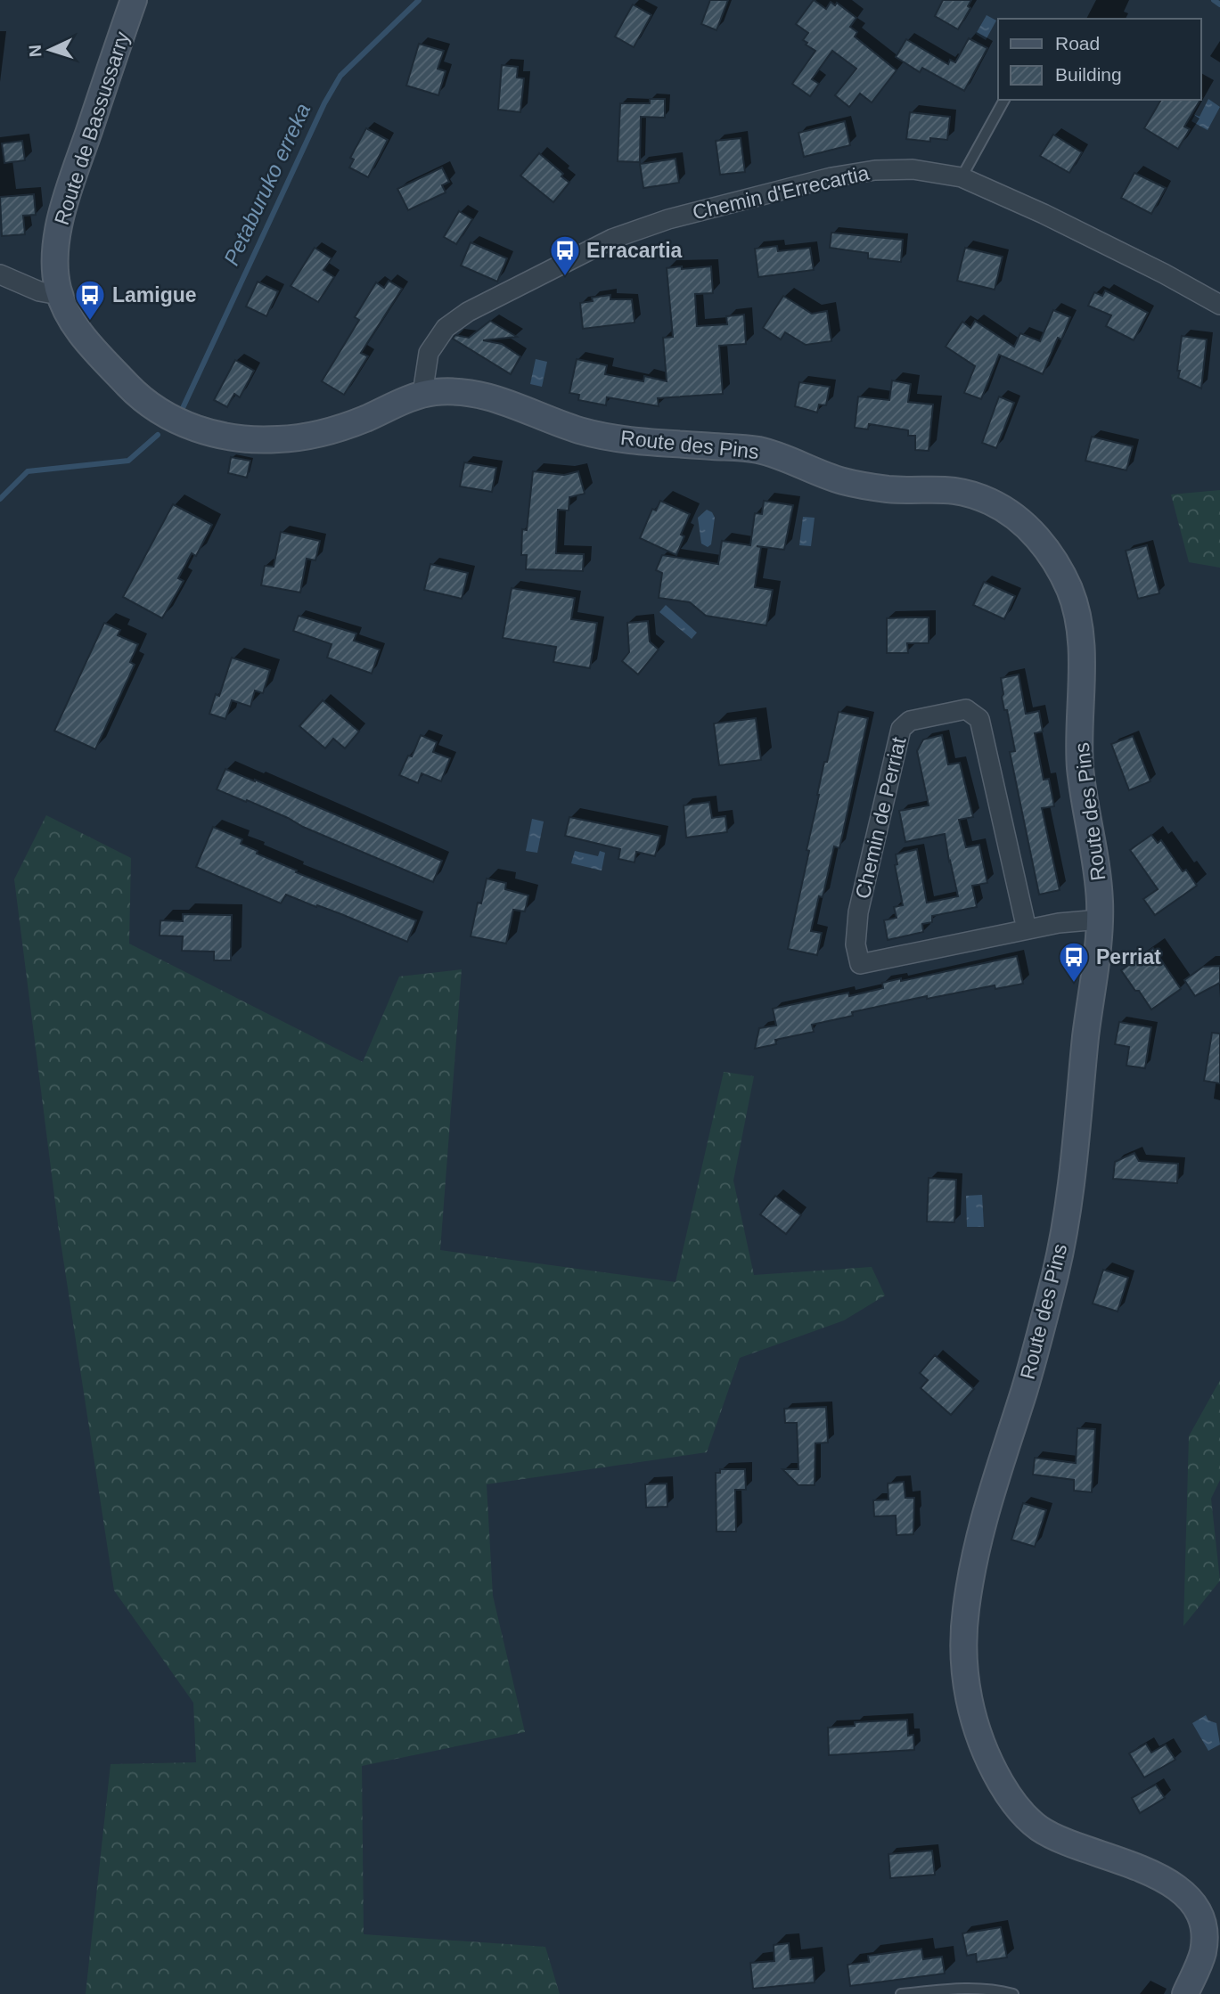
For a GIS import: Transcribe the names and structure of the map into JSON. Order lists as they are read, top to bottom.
{
  "streets": {
    "street": [
      "Route de Bassussarry",
      "Chemin d'Errecartia",
      "Route des Pins",
      "Chemin de Perriat"
    ]
  },
  "crossings": [
    ["Route de Bassussarry", "Route des Pins"],
    ["Chemin d'Errecartia", "Route des Pins"],
    ["Route des Pins", "Chemin de Perriat"]
  ],
  "water": ["Petaburuko erreka"],
  "places": {
    "bus stop": ["Erracartia", "Lamigue", "Perriat"]
  },
  "legend": ["Road", "Building"],
  "north": "left"
}
